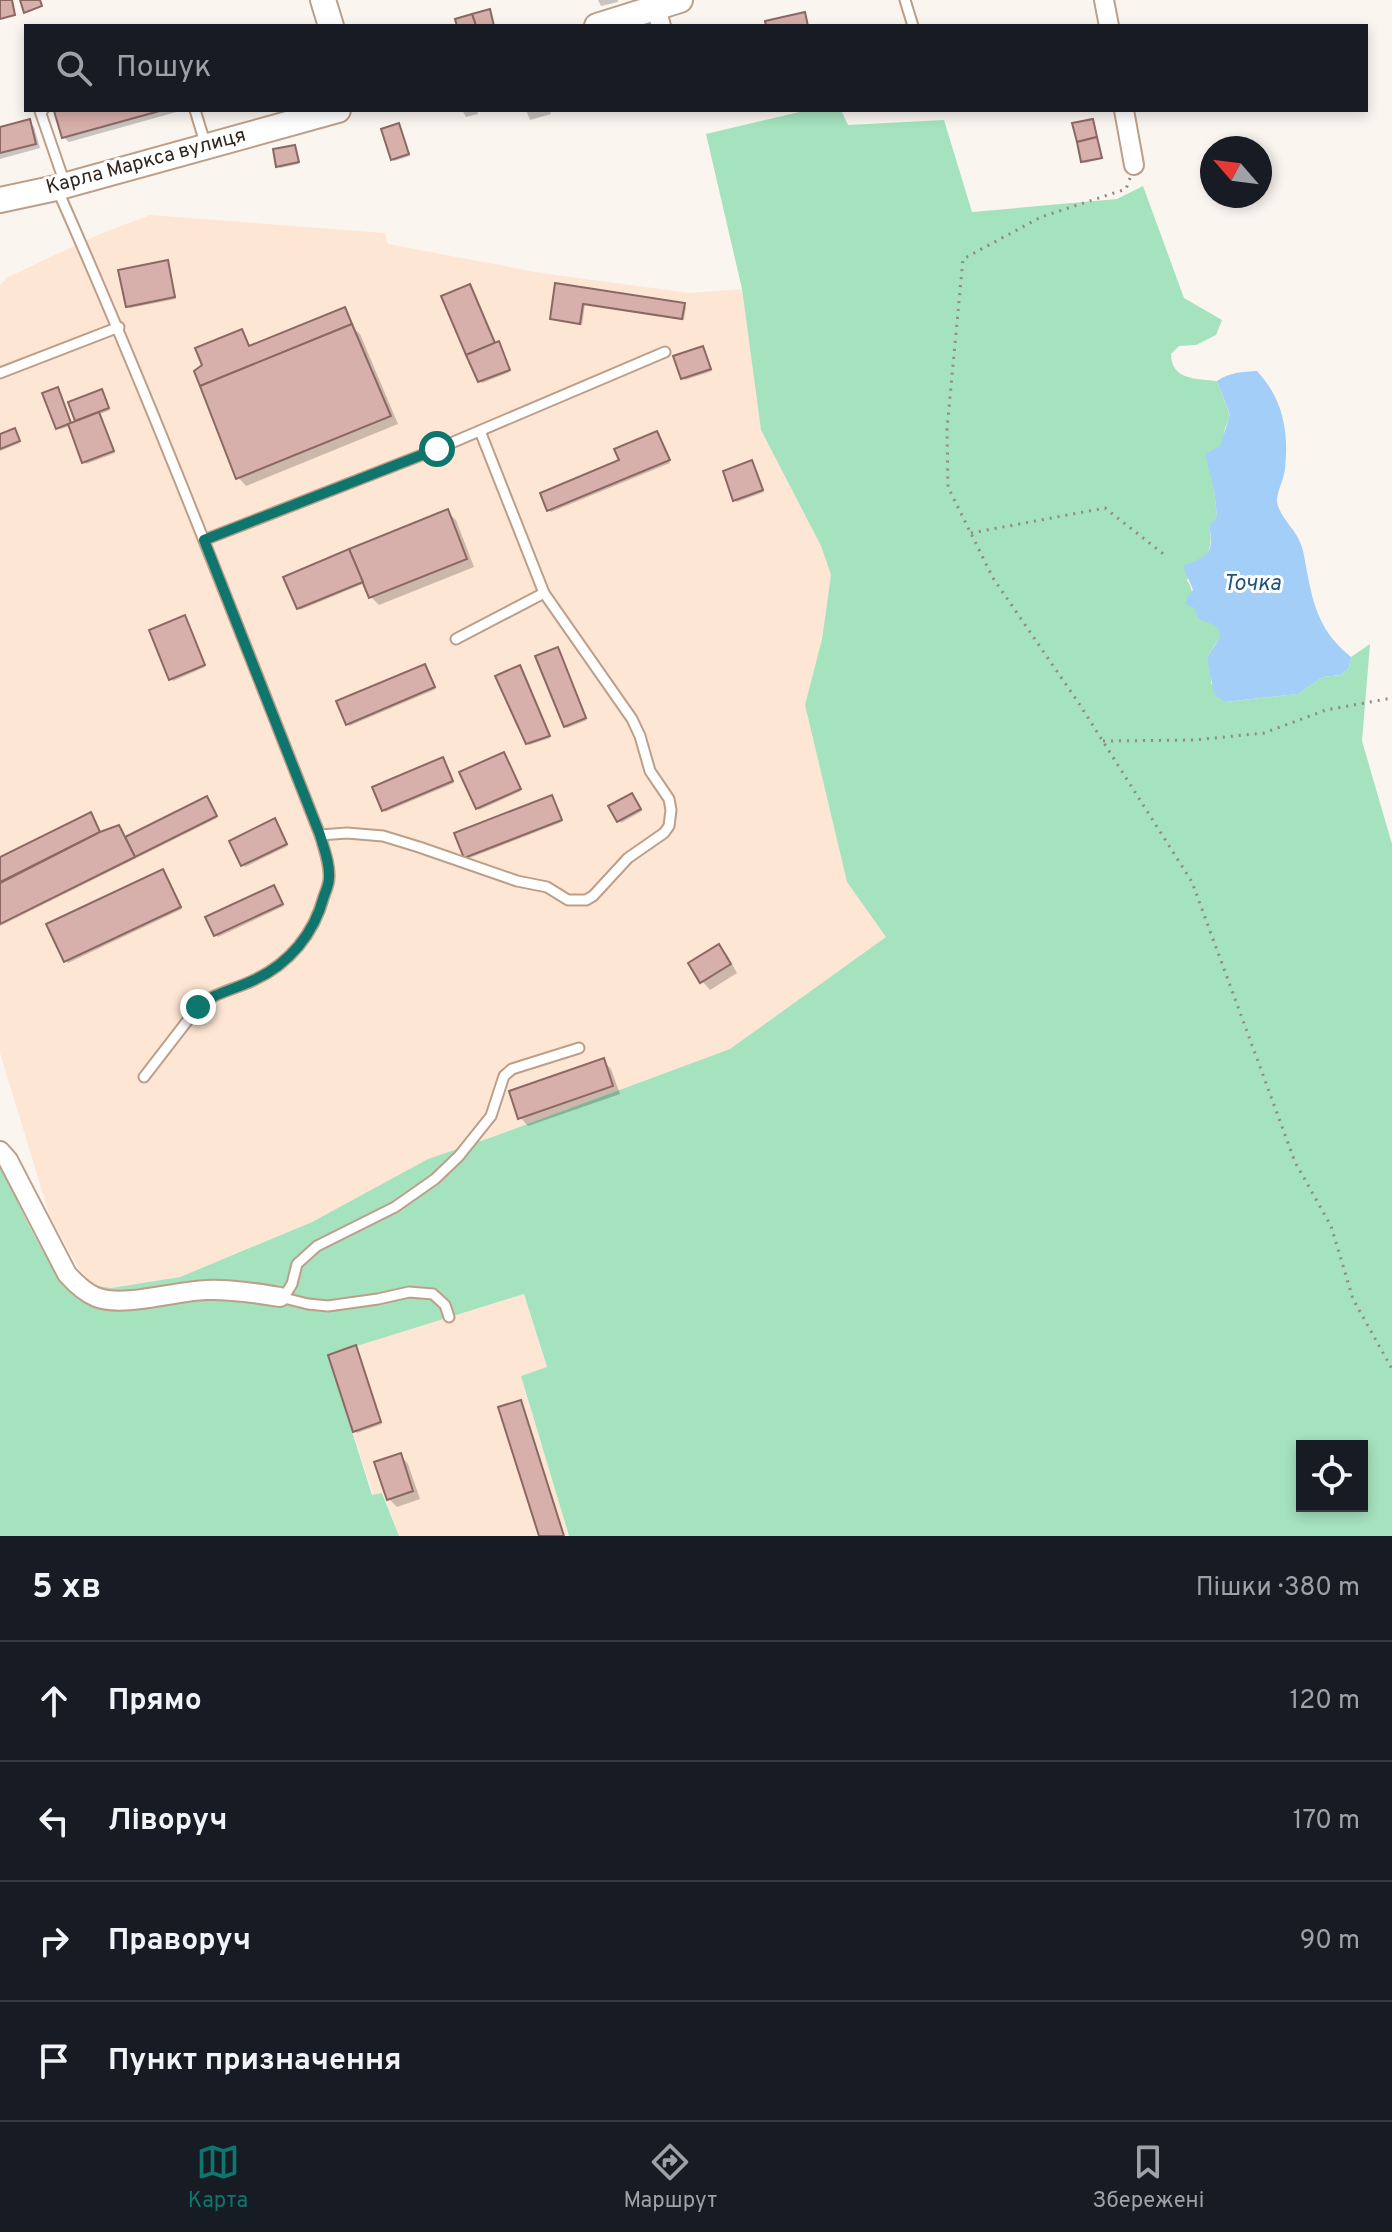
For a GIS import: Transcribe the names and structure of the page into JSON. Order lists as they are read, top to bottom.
{
  "streets": {
    "street": ["Карла Маркса вулиця"]
  },
  "water": ["Точка"],
  "north": "top left",
  "page": {
    "search": "Пошук",
    "heading": ["5 хв", "Пішки · 380 m"],
    "list": [
      ["Прямо", "120 m"],
      ["Ліворуч", "170 m"],
      ["Праворуч", "90 m"],
      "Пункт призначення"
    ],
    "nav": ["Карта", "Маршрут", "Збережені"]
  }
}
